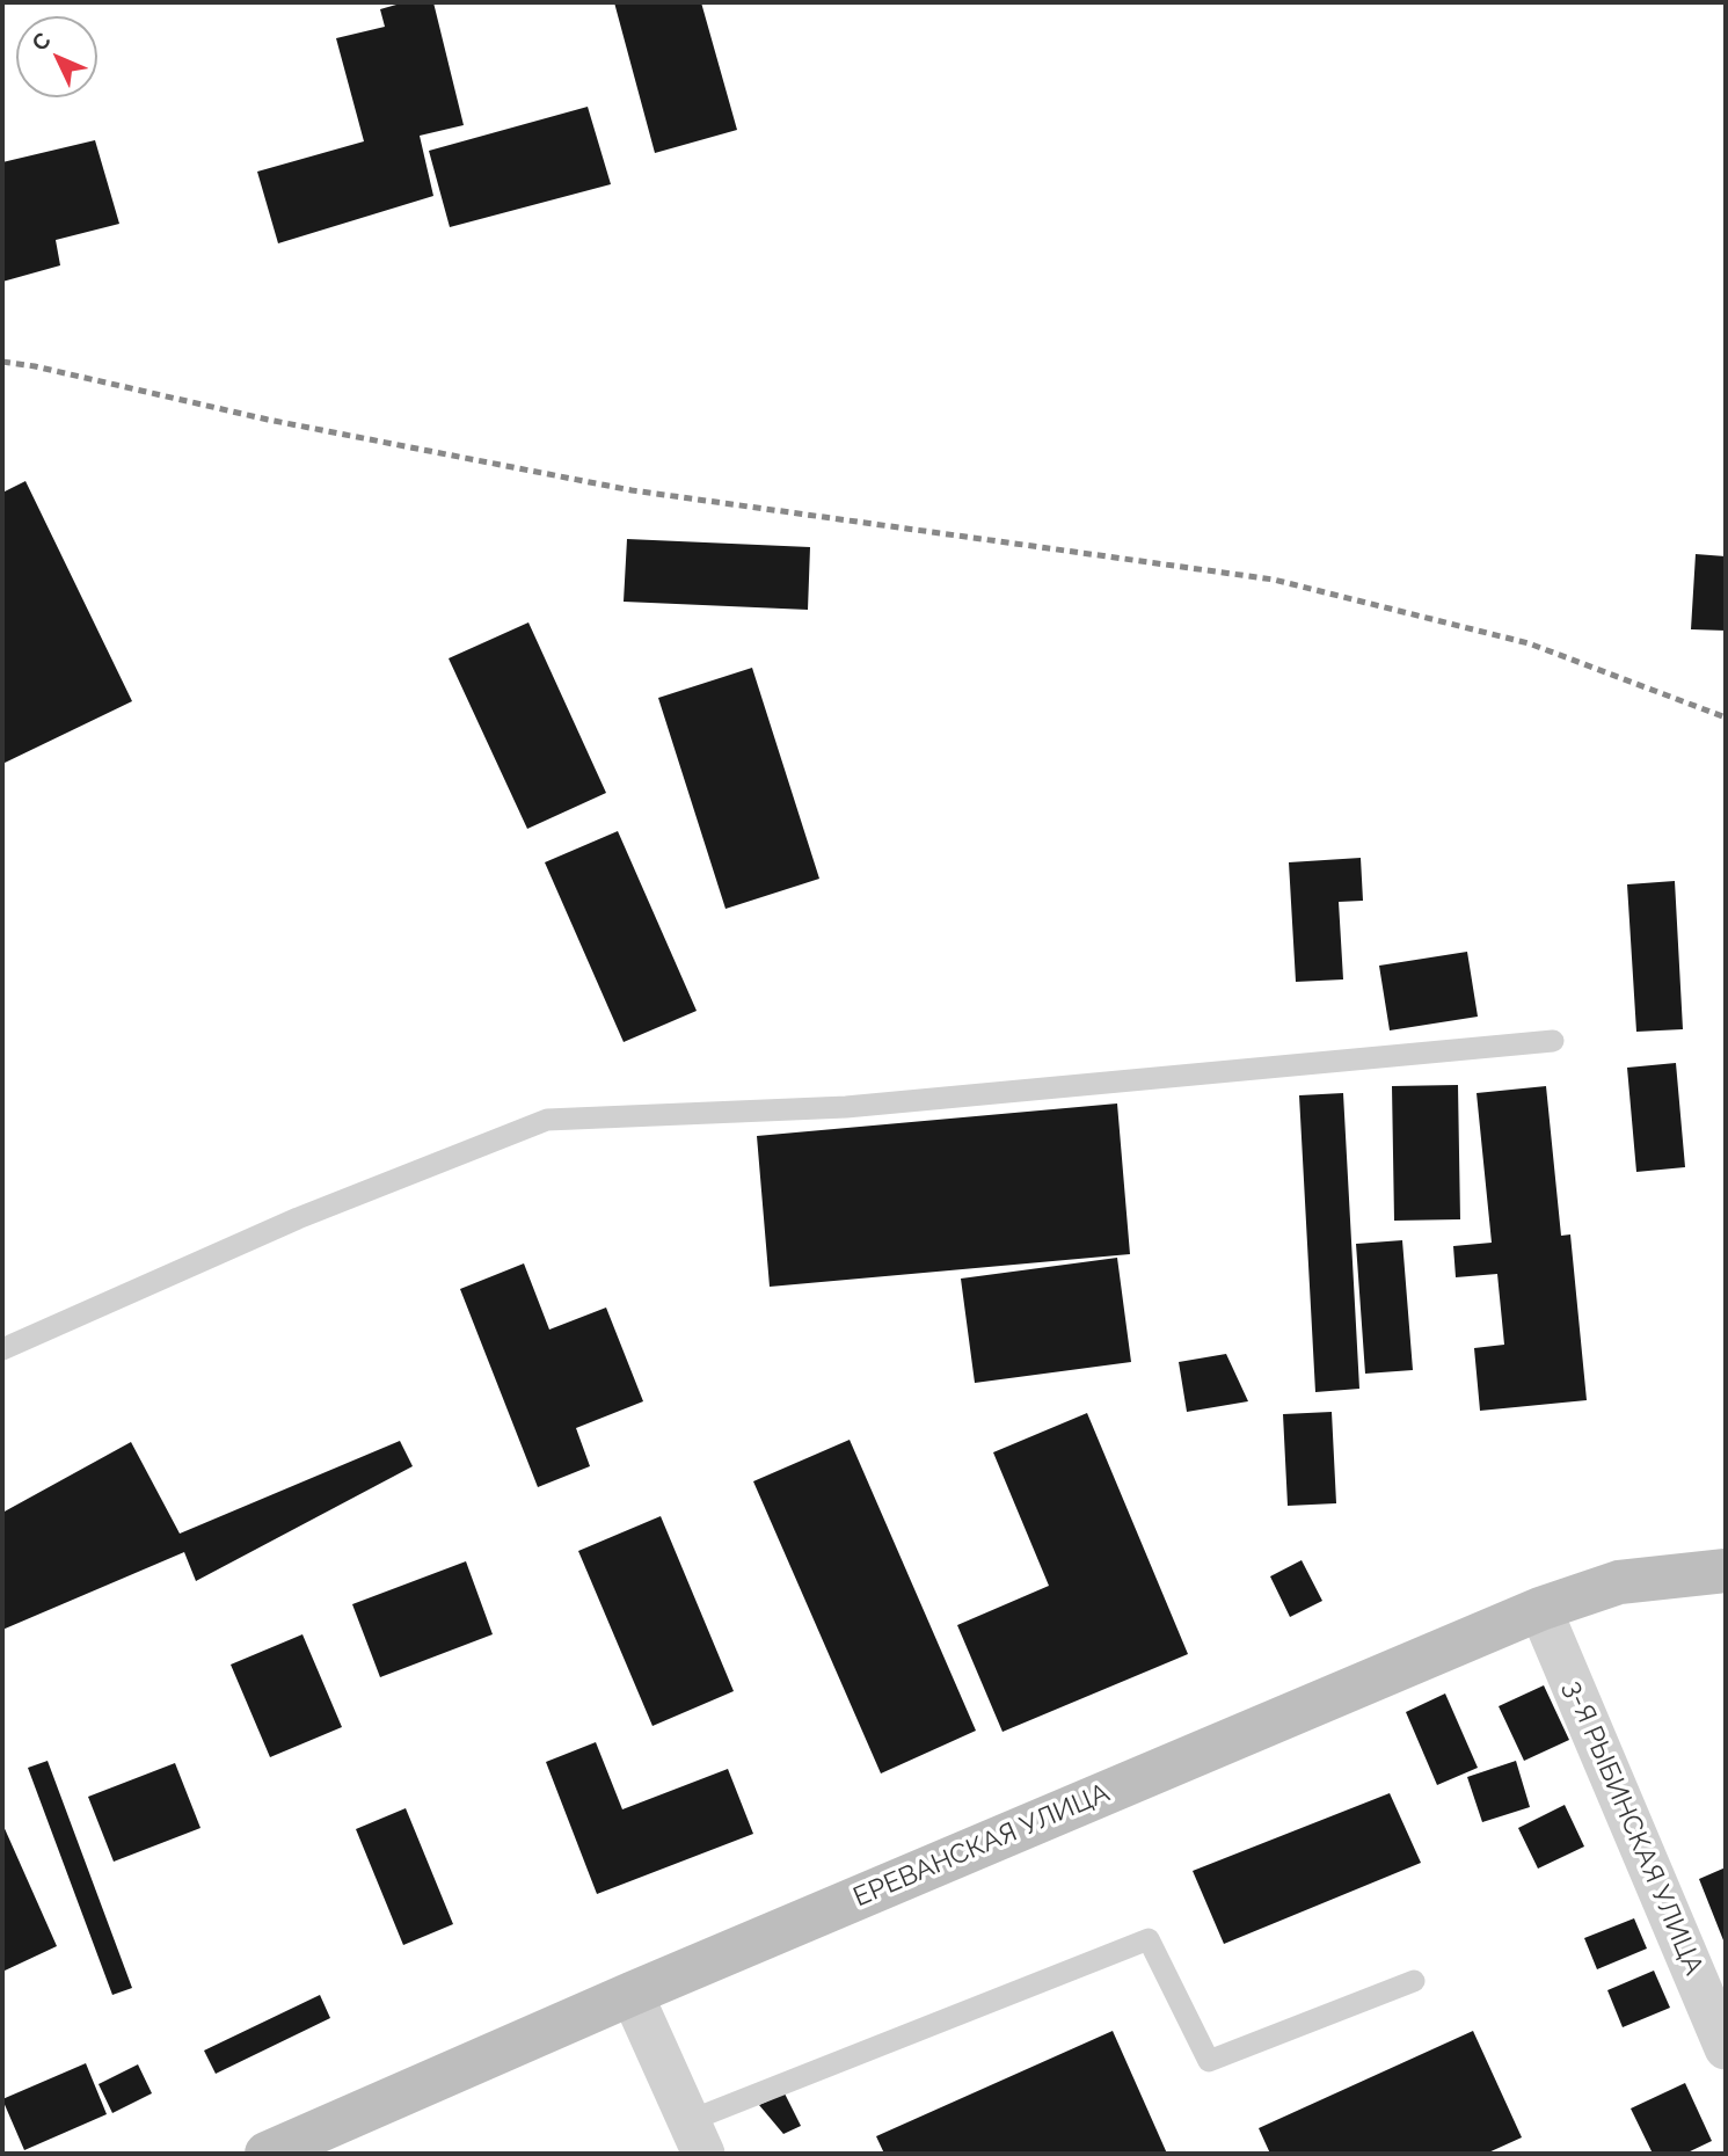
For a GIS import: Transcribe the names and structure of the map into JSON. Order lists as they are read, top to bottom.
{
  "streets": {
    "main road": ["ЕРЕВАНСКАЯ УЛИЦА"],
    "street": ["3-Я РЫБИНСКАЯ УЛИЦА"]
  },
  "crossings": [
    ["3-Я РЫБИНСКАЯ УЛИЦА", "ЕРЕВАНСКАЯ УЛИЦА"]
  ],
  "north": "top left"
}
